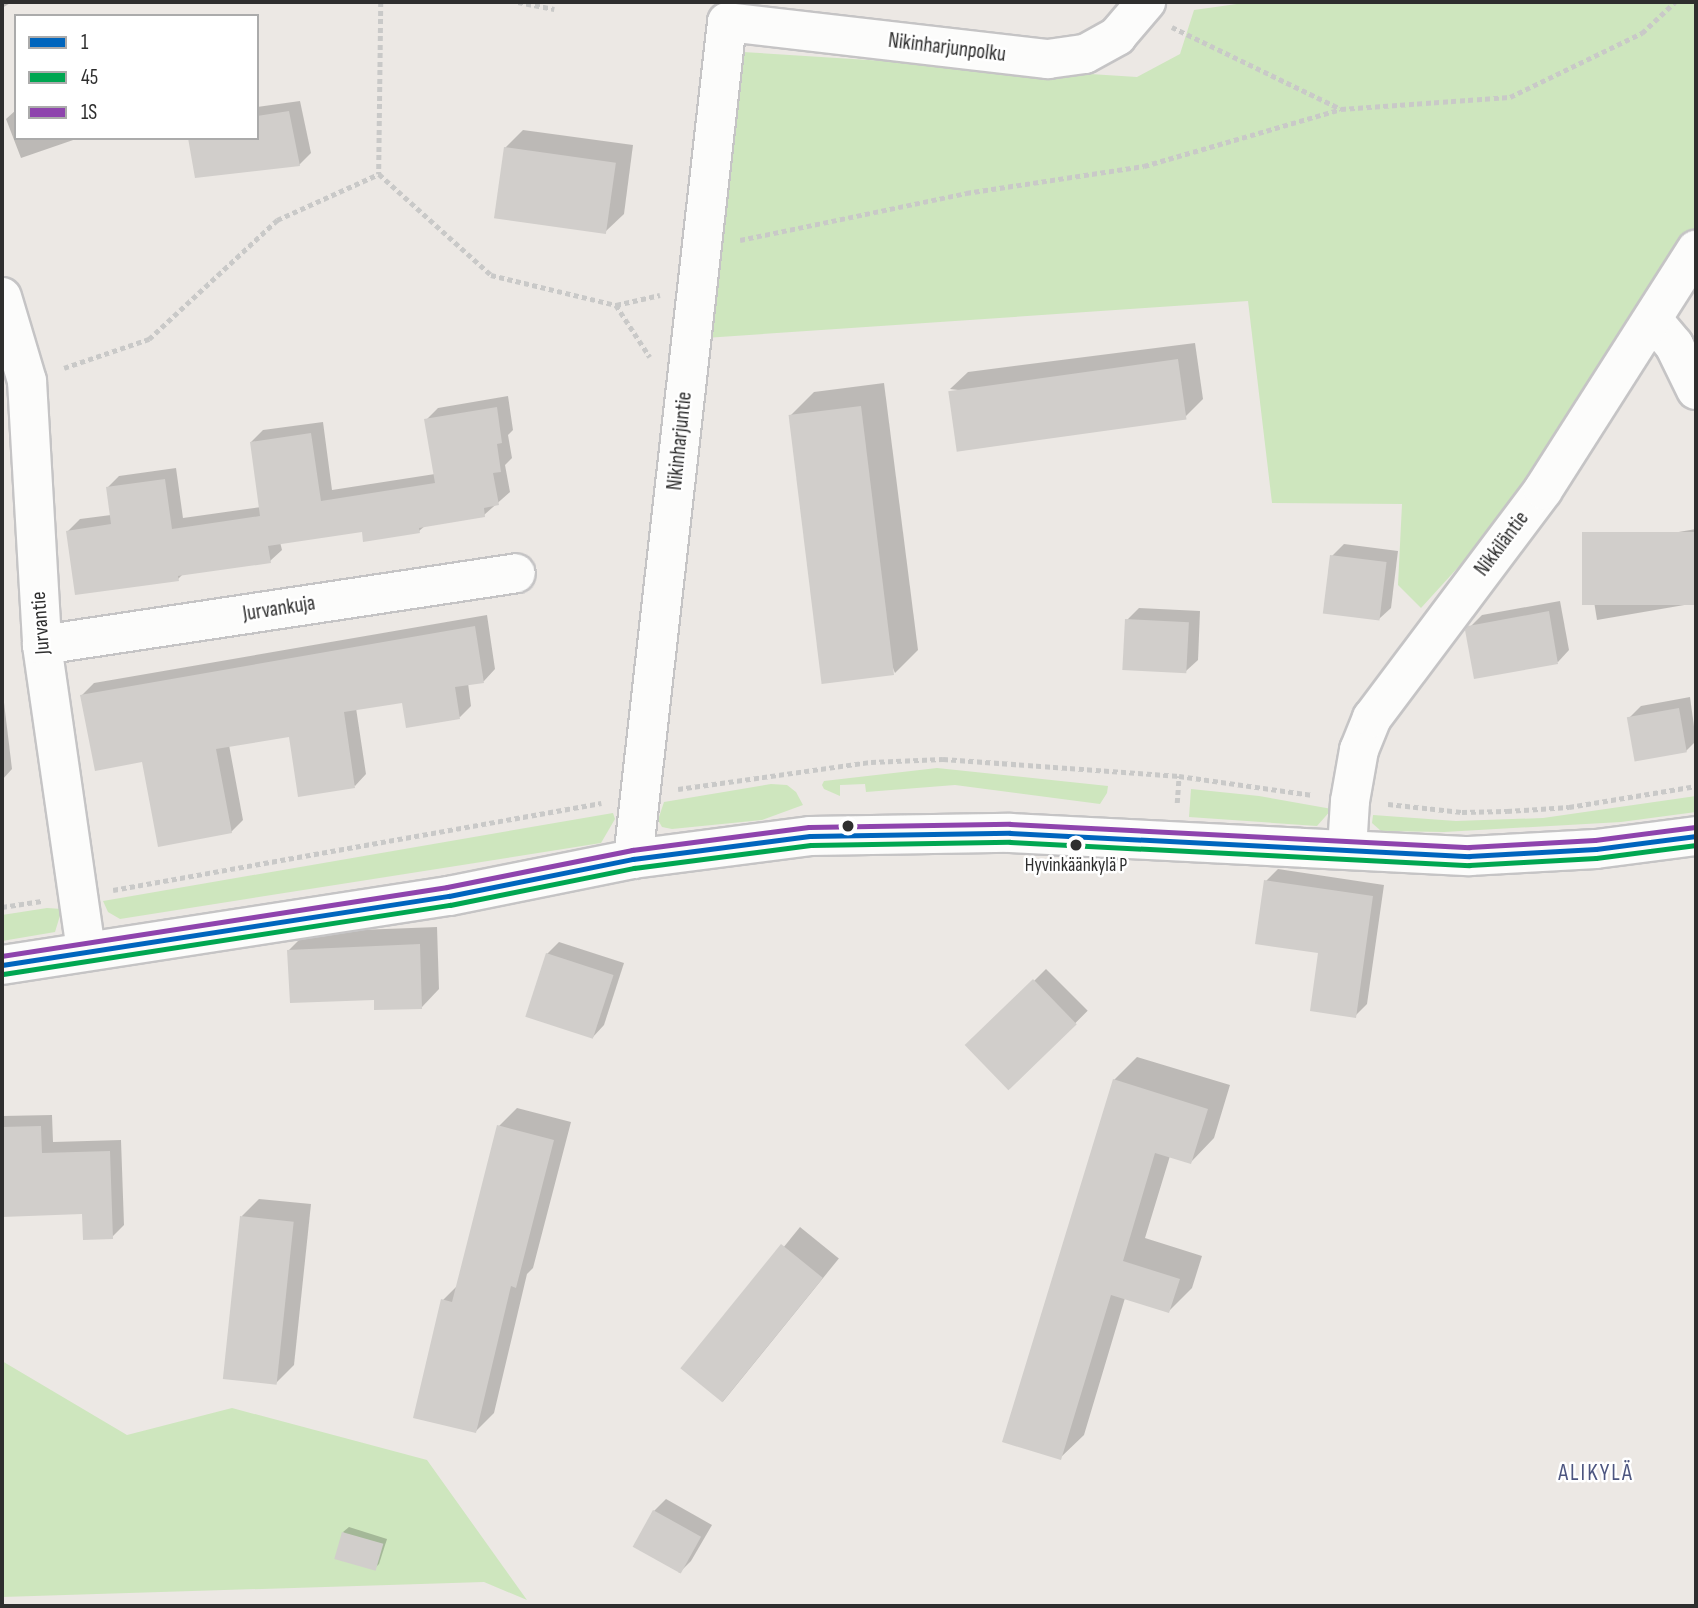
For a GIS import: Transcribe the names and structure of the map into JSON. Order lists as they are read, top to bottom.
{
  "streets": {
    "street": [
      "Nikinharjunpolku",
      "Nikinharjuntie",
      "Nikkiläntie",
      "Jurvankuja",
      "Jurvantie"
    ]
  },
  "crossings": [
    ["Nikinharjunpolku", "Nikinharjuntie"],
    ["Jurvankuja", "Jurvantie"]
  ],
  "districts": ["ALIKYLÄ"],
  "places": ["Hyvinkäänkylä P"],
  "lines": ["transit line 1S", "transit line 1", "transit line 45"],
  "legend": ["1", "45", "1S"]
}
